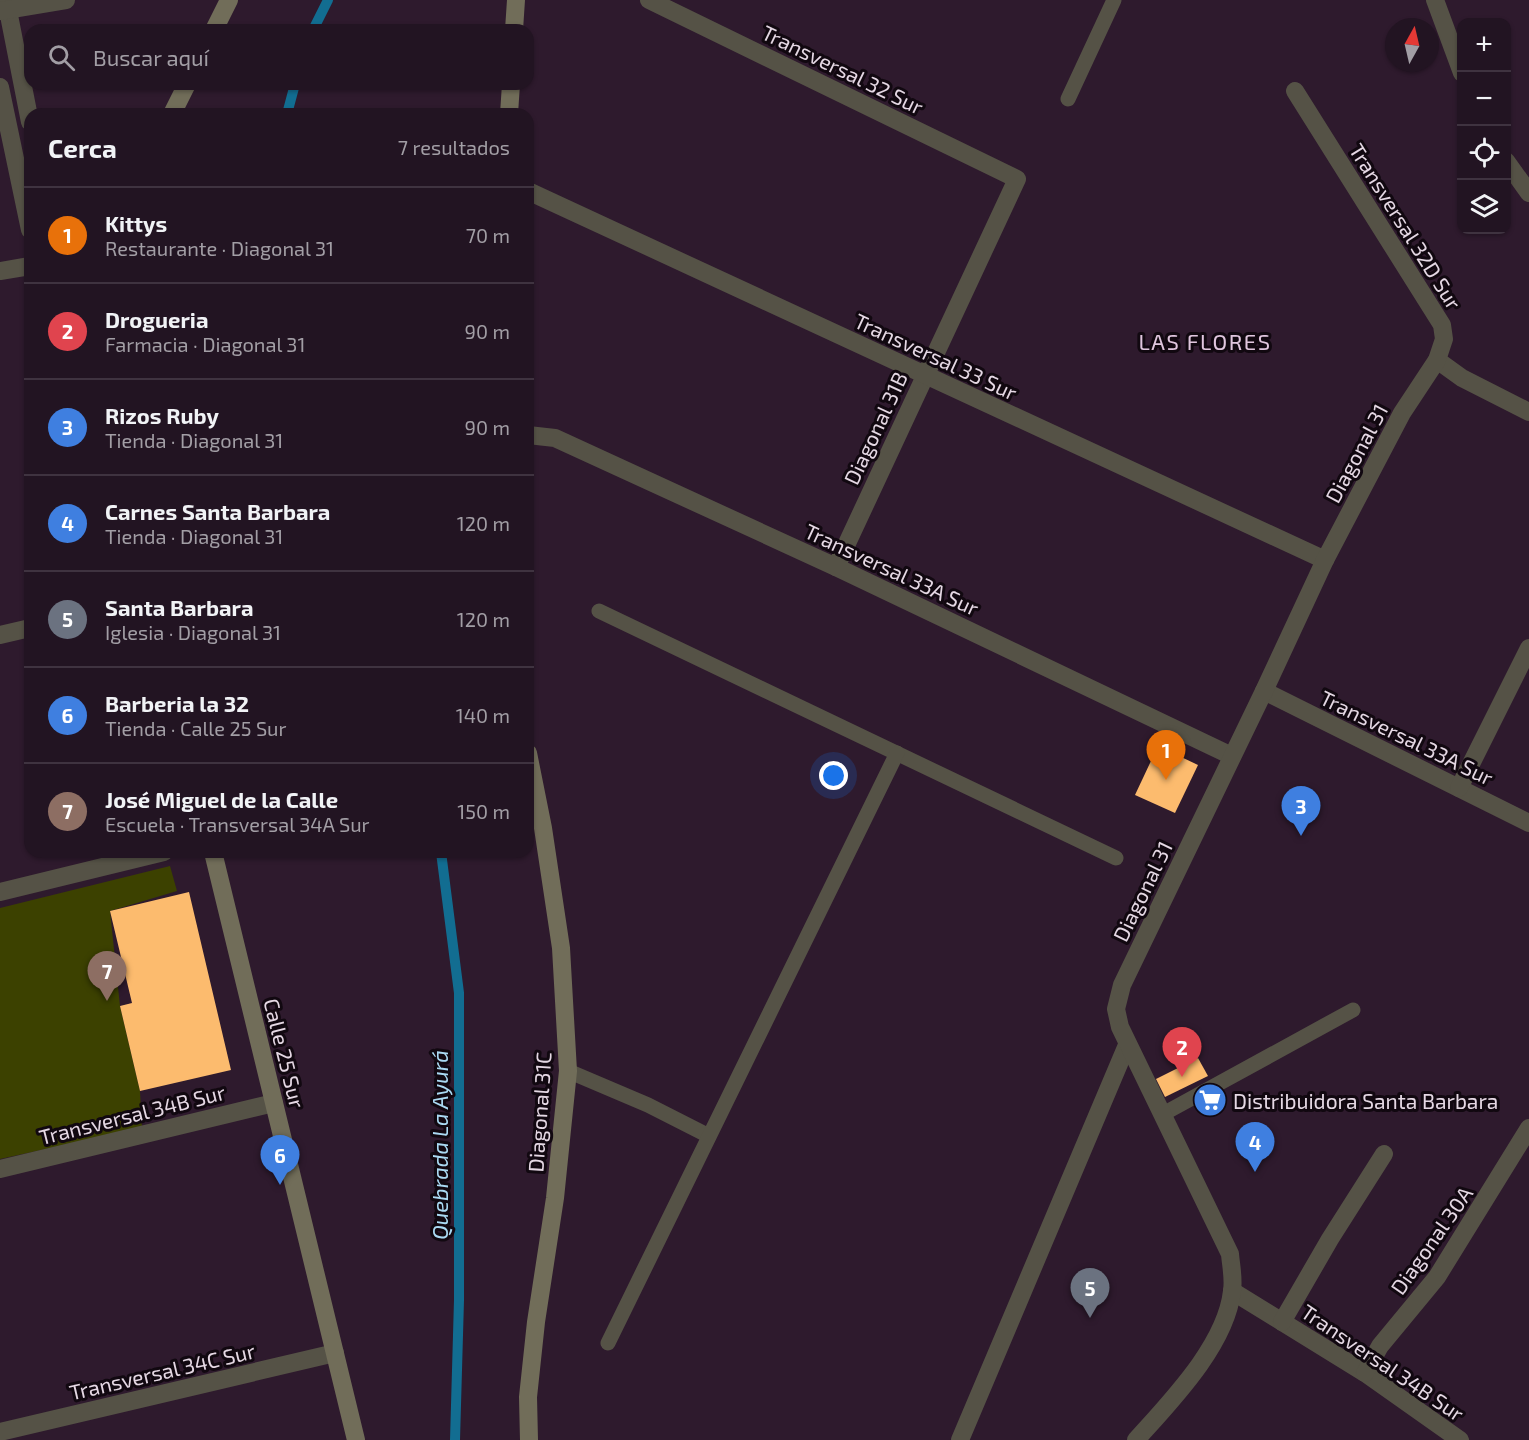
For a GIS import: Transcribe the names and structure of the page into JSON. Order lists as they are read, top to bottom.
{
  "streets": {
    "main road": ["Calle 25 Sur", "Diagonal 31C"],
    "street": [
      "Transversal 32 Sur",
      "Transversal 32D Sur",
      "Transversal 33 Sur",
      "Diagonal 31B",
      "Diagonal 31",
      "Transversal 33A Sur",
      "Transversal 34B Sur",
      "Diagonal 30A",
      "Transversal 34C Sur"
    ]
  },
  "crossings": [
    ["Transversal 32 Sur", "Diagonal 31B"],
    ["Transversal 32D Sur", "Diagonal 31"],
    ["Transversal 33 Sur", "Diagonal 31B"],
    ["Transversal 33 Sur", "Diagonal 31"],
    ["Diagonal 31B", "Transversal 33A Sur"],
    ["Diagonal 31", "Transversal 33A Sur"],
    ["Diagonal 31", "Transversal 34B Sur"],
    ["Calle 25 Sur", "Transversal 34B Sur"],
    ["Calle 25 Sur", "Transversal 34C Sur"],
    ["Transversal 34B Sur", "Diagonal 30A"]
  ],
  "districts": ["LAS FLORES"],
  "water": ["Quebrada La Ayurá"],
  "places": {
    "supermarket": ["Distribuidora Santa Barbara"]
  },
  "north": "top",
  "page": {
    "map_buttons": ["+", "−"],
    "search": "Buscar aquí",
    "heading": ["Cerca", "7 resultados"],
    "list": [
      {
        "mark": "1",
        "name": "Kittys",
        "note": "Restaurante · Diagonal 31",
        "value": "70 m"
      },
      {
        "mark": "2",
        "name": "Drogueria",
        "note": "Farmacia · Diagonal 31",
        "value": "90 m"
      },
      {
        "mark": "3",
        "name": "Rizos Ruby",
        "note": "Tienda · Diagonal 31",
        "value": "90 m"
      },
      {
        "mark": "4",
        "name": "Carnes Santa Barbara",
        "note": "Tienda · Diagonal 31",
        "value": "120 m"
      },
      {
        "mark": "5",
        "name": "Santa Barbara",
        "note": "Iglesia · Diagonal 31",
        "value": "120 m"
      },
      {
        "mark": "6",
        "name": "Barberia la 32",
        "note": "Tienda · Calle 25 Sur",
        "value": "140 m"
      },
      {
        "mark": "7",
        "name": "José Miguel de la Calle",
        "note": "Escuela · Transversal 34A Sur",
        "value": "150 m"
      }
    ],
    "pins": [
      "1",
      "3",
      "7",
      "2",
      "4",
      "6",
      "5"
    ]
  }
}
